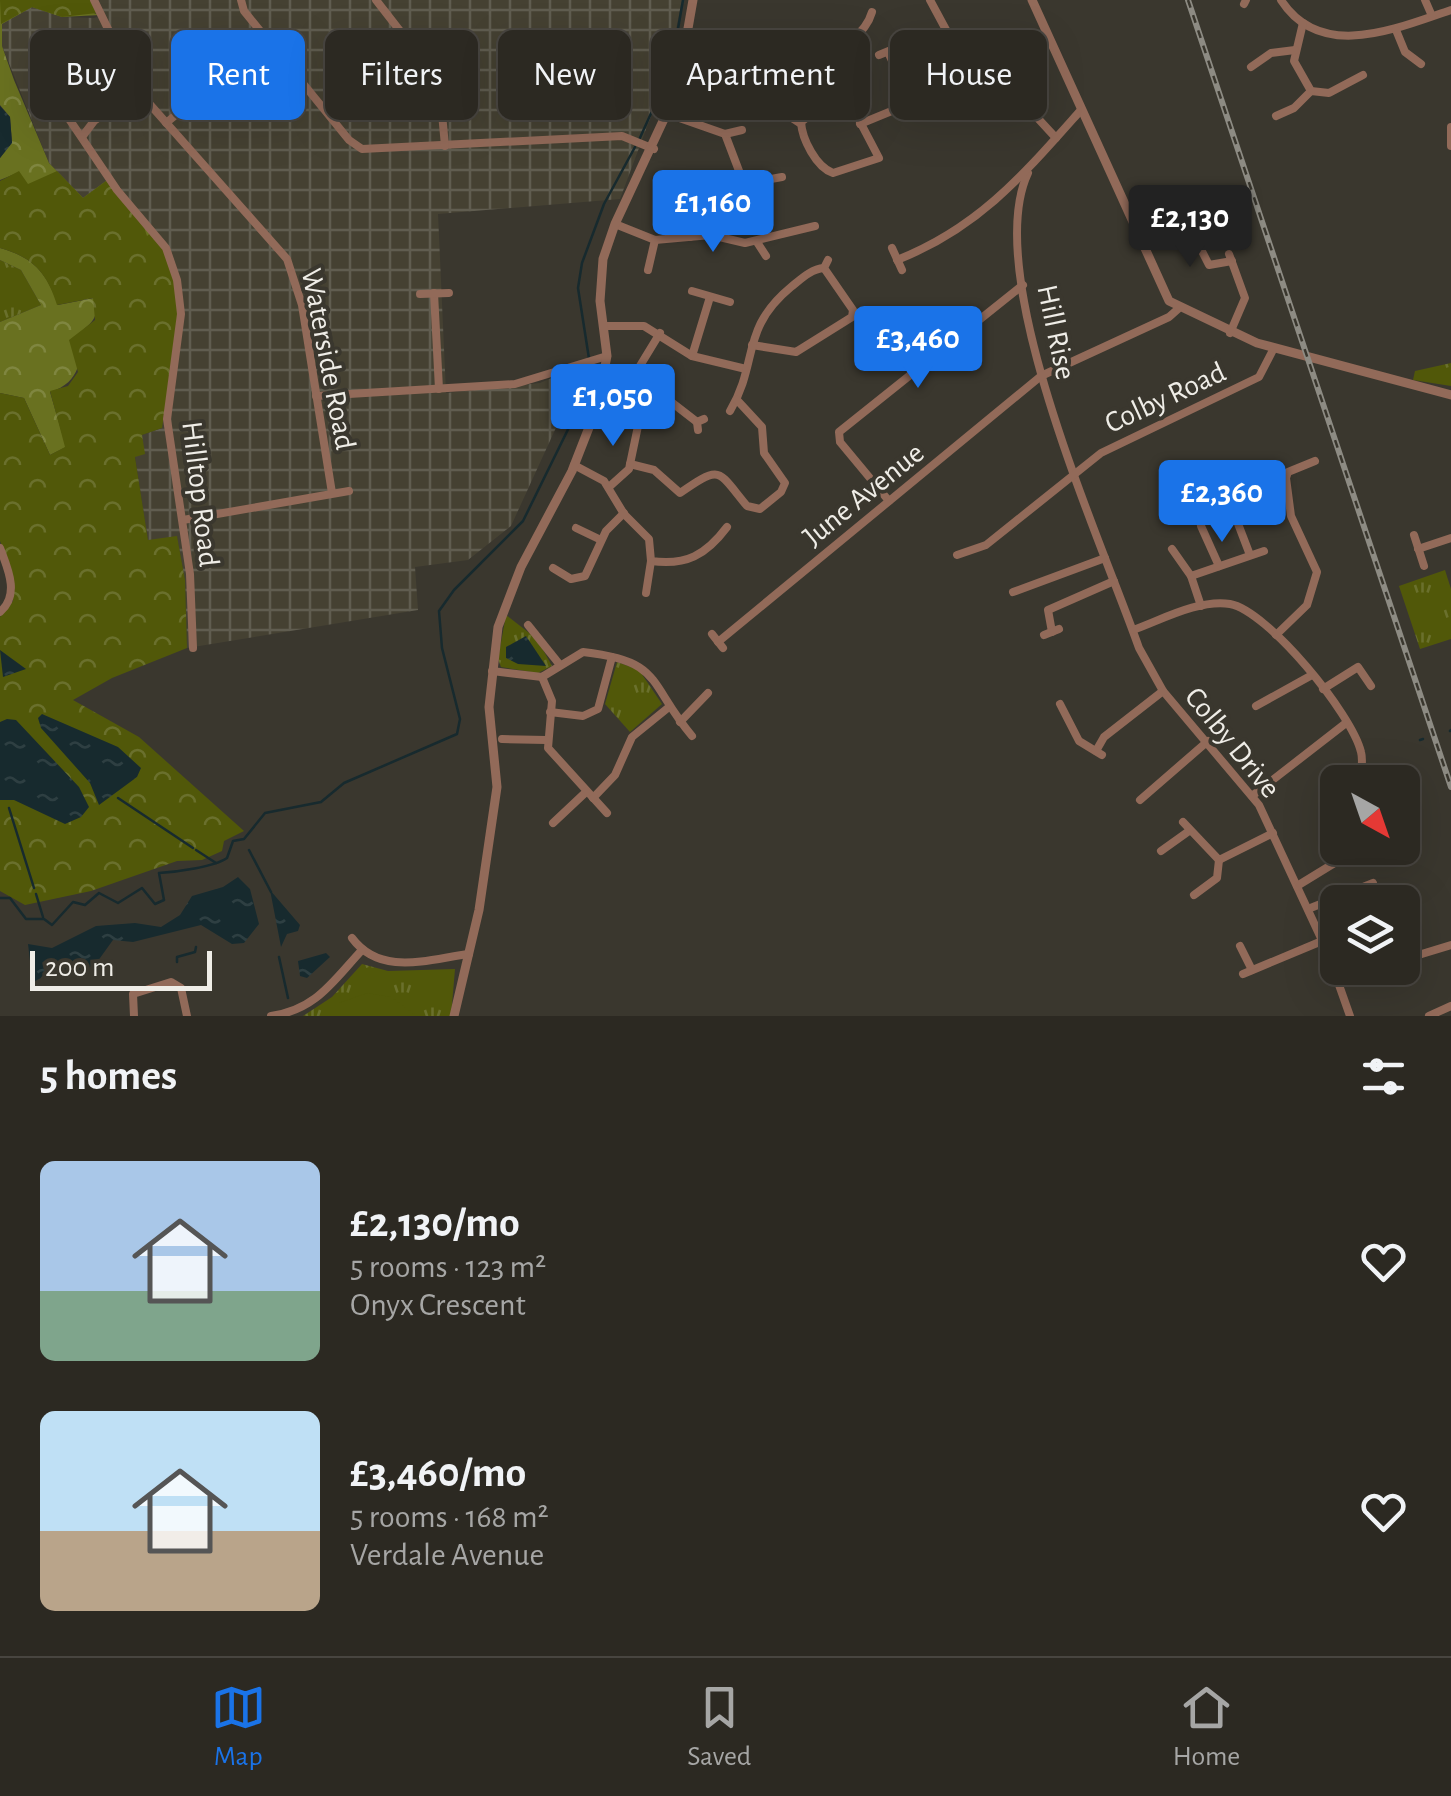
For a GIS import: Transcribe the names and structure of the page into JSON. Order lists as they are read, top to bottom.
{
  "streets": {
    "street": [
      "Hill Rise",
      "Waterside Road",
      "Colby Road",
      "Hilltop Road",
      "June Avenue",
      "Colby Drive"
    ]
  },
  "crossings": [
    ["Hill Rise", "Colby Road"],
    ["Hill Rise", "June Avenue"],
    ["Hill Rise", "Colby Drive"]
  ],
  "scale_bar": "200 m",
  "north": "bottom right",
  "page": {
    "chip": [
      "Buy",
      "Rent",
      "Filters",
      "New",
      "Apartment",
      "House"
    ],
    "price": [
      "£1,160",
      "£2,130",
      "£3,460",
      "£1,050",
      "£2,360"
    ],
    "scale": "200 m",
    "heading": "5 homes",
    "list": [
      {
        "name": "£2,130/mo",
        "note": "5 rooms · 123 m² · Onyx Crescent"
      },
      {
        "name": "£3,460/mo",
        "note": "5 rooms · 168 m² · Verdale Avenue"
      }
    ],
    "tabs": ["Map", "Saved", "Home"]
  }
}
